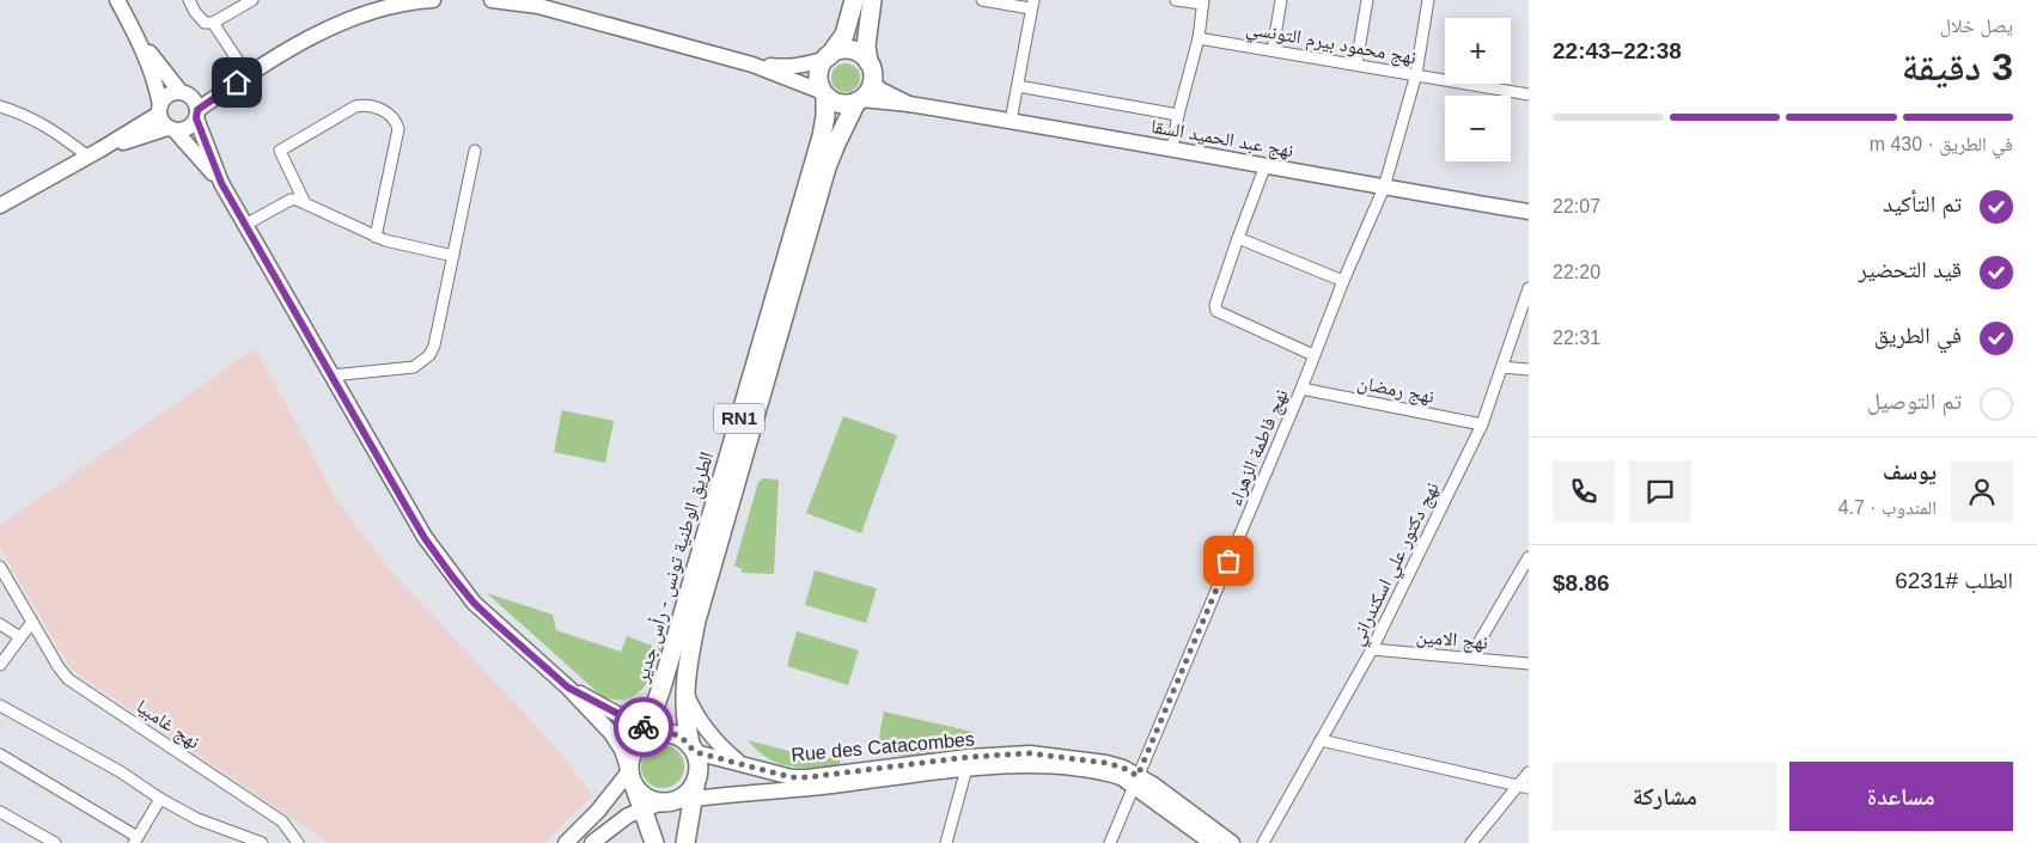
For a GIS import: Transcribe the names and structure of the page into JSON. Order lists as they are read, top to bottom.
{
  "streets": {
    "main road": [
      "نهج عبد الحميد السقا",
      "RN1",
      "الطريق الوطنية تونس - رأس جدير",
      "Rue des Catacombes"
    ],
    "street": [
      "نهج محمود بيرم التونسي",
      "نهج رمضان",
      "نهج فاطمة الزهراء",
      "نهج دكتور علي اسكندراني",
      "نهج الامين",
      "نهج غامبيا"
    ]
  },
  "crossings": [
    ["نهج محمود بيرم التونسي", "نهج فاطمة الزهراء"],
    ["نهج عبد الحميد السقا", "نهج فاطمة الزهراء"],
    ["نهج رمضان", "نهج فاطمة الزهراء"],
    ["نهج رمضان", "نهج دكتور علي اسكندراني"],
    ["RN1", "الطريق الوطنية تونس - رأس جدير"],
    ["RN1", "Rue des Catacombes"],
    ["نهج فاطمة الزهراء", "Rue des Catacombes"],
    ["نهج دكتور علي اسكندراني", "نهج الامين"],
    ["الطريق الوطنية تونس - رأس جدير", "Rue des Catacombes"]
  ],
  "page": {
    "heading": ["3 دقيقة", "يصل خلال", "22:38–22:43"],
    "panel": [
      "يوسف",
      "المندوب · 4.7",
      "الطلب #6231",
      "$8.86"
    ],
    "map_buttons": ["+", "−"],
    "bar": "في الطريق · 430 m",
    "list": [
      ["تم التأكيد", "22:07"],
      ["قيد التحضير", "22:20"],
      ["في الطريق", "22:31"],
      "تم التوصيل"
    ],
    "buttons": ["مساعدة", "مشاركة"]
  }
}
